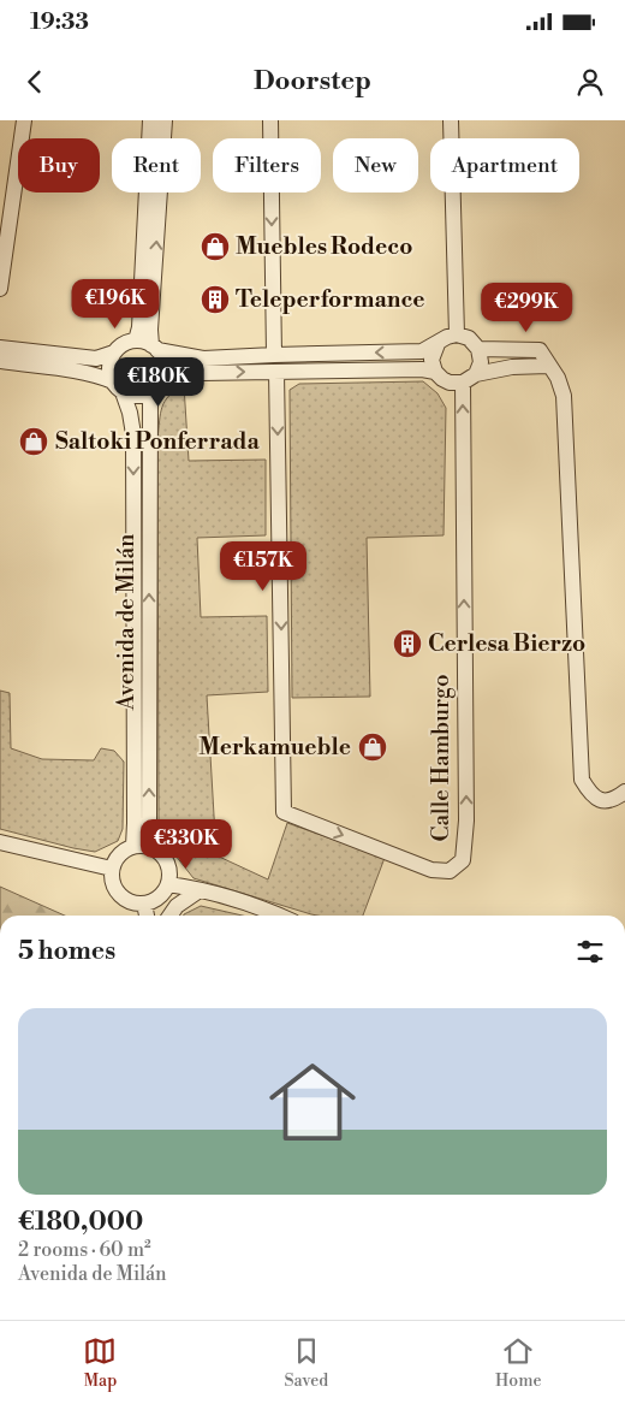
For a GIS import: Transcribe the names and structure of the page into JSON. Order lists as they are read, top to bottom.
{
  "streets": {
    "street": ["Avenida de Milán", "Calle Hamburgo"]
  },
  "places": {
    "shop": ["Muebles Rodeco", "Saltoki Ponferrada", "Merkamueble"],
    "building": ["Teleperformance", "Cerlesa Bierzo"]
  },
  "page": {
    "status": "19:33",
    "header": "Doorstep",
    "chip": [
      "Buy",
      "Rent",
      "Filters",
      "New",
      "Apartment"
    ],
    "price": [
      "€196K",
      "€299K",
      "€180K",
      "€157K",
      "€330K"
    ],
    "heading": "5 homes",
    "list": [
      {
        "name": "€180,000",
        "note": "2 rooms · 60 m² · Avenida de Milán"
      }
    ],
    "tabs": ["Map", "Saved", "Home"]
  }
}
